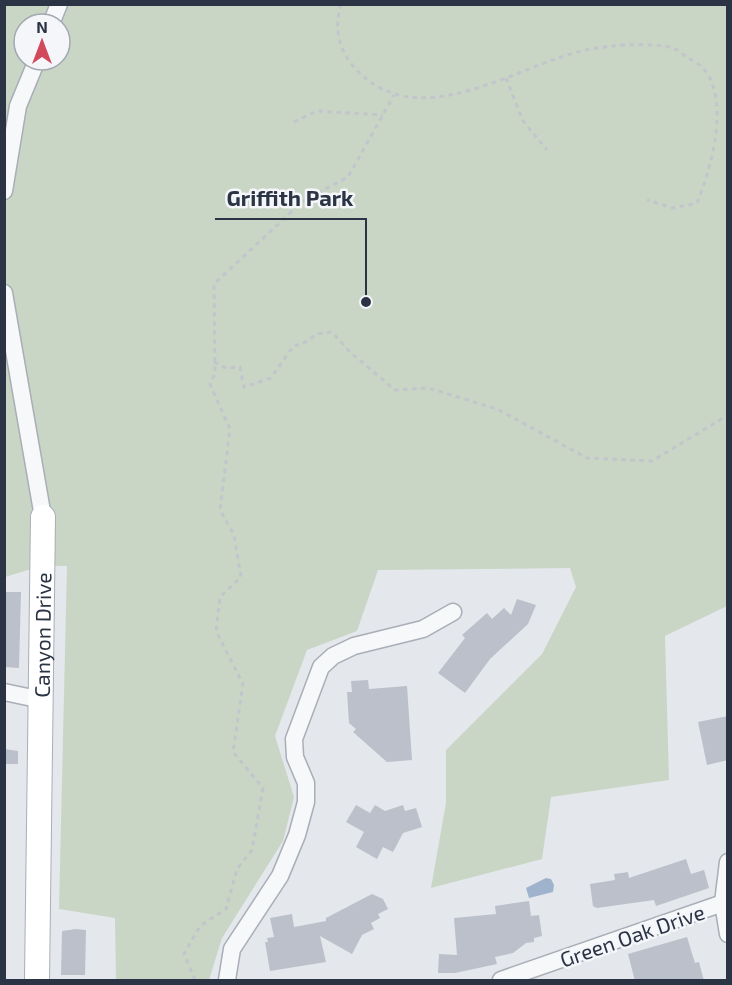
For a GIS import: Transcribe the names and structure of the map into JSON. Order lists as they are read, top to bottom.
{
  "streets": {
    "street": ["Canyon Drive", "Green Oak Drive"]
  },
  "places": ["Griffith Park"],
  "north": "top"
}
